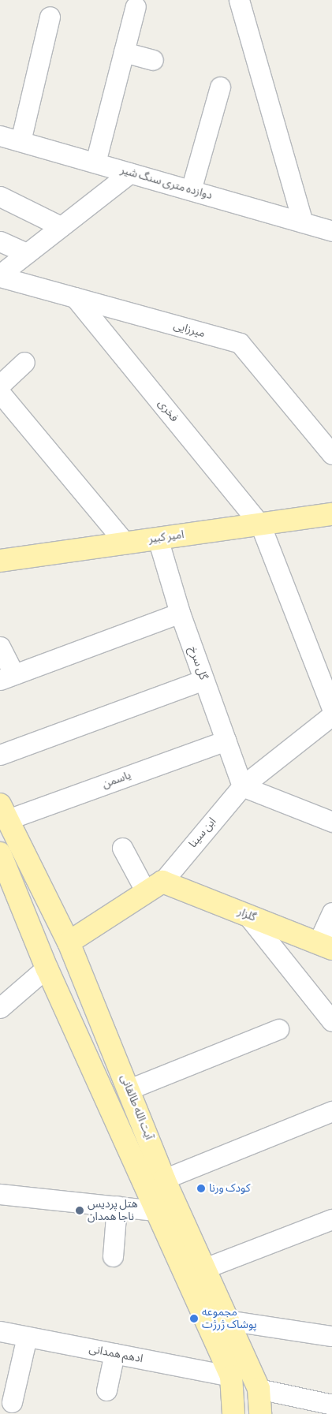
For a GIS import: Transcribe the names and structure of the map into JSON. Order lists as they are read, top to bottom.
{
  "streets": {
    "main road": [
      "امیر کبیر",
      "ابن سینا",
      "گلزار",
      "آیت الله طالقانی"
    ],
    "street": [
      "دوازده متری سنگ شیر",
      "میرزایی",
      "فخری",
      "گل سرخ",
      "یاسمن",
      "ادهم همدانی"
    ]
  },
  "crossings": [
    ["میرزایی", "فخری"],
    ["فخری", "امیر کبیر"],
    ["امیر کبیر", "گل سرخ"],
    ["گل سرخ", "یاسمن"],
    ["گل سرخ", "ابن سینا"],
    ["یاسمن", "آیت الله طالقانی"],
    ["ابن سینا", "گلزار"],
    ["ابن سینا", "آیت الله طالقانی"],
    ["آیت الله طالقانی", "ادهم همدانی"]
  ],
  "places": ["کودک ورنا", "هتل پردیس ناجا همدان", "مجموعه پوشاک ژرژت"]
}
